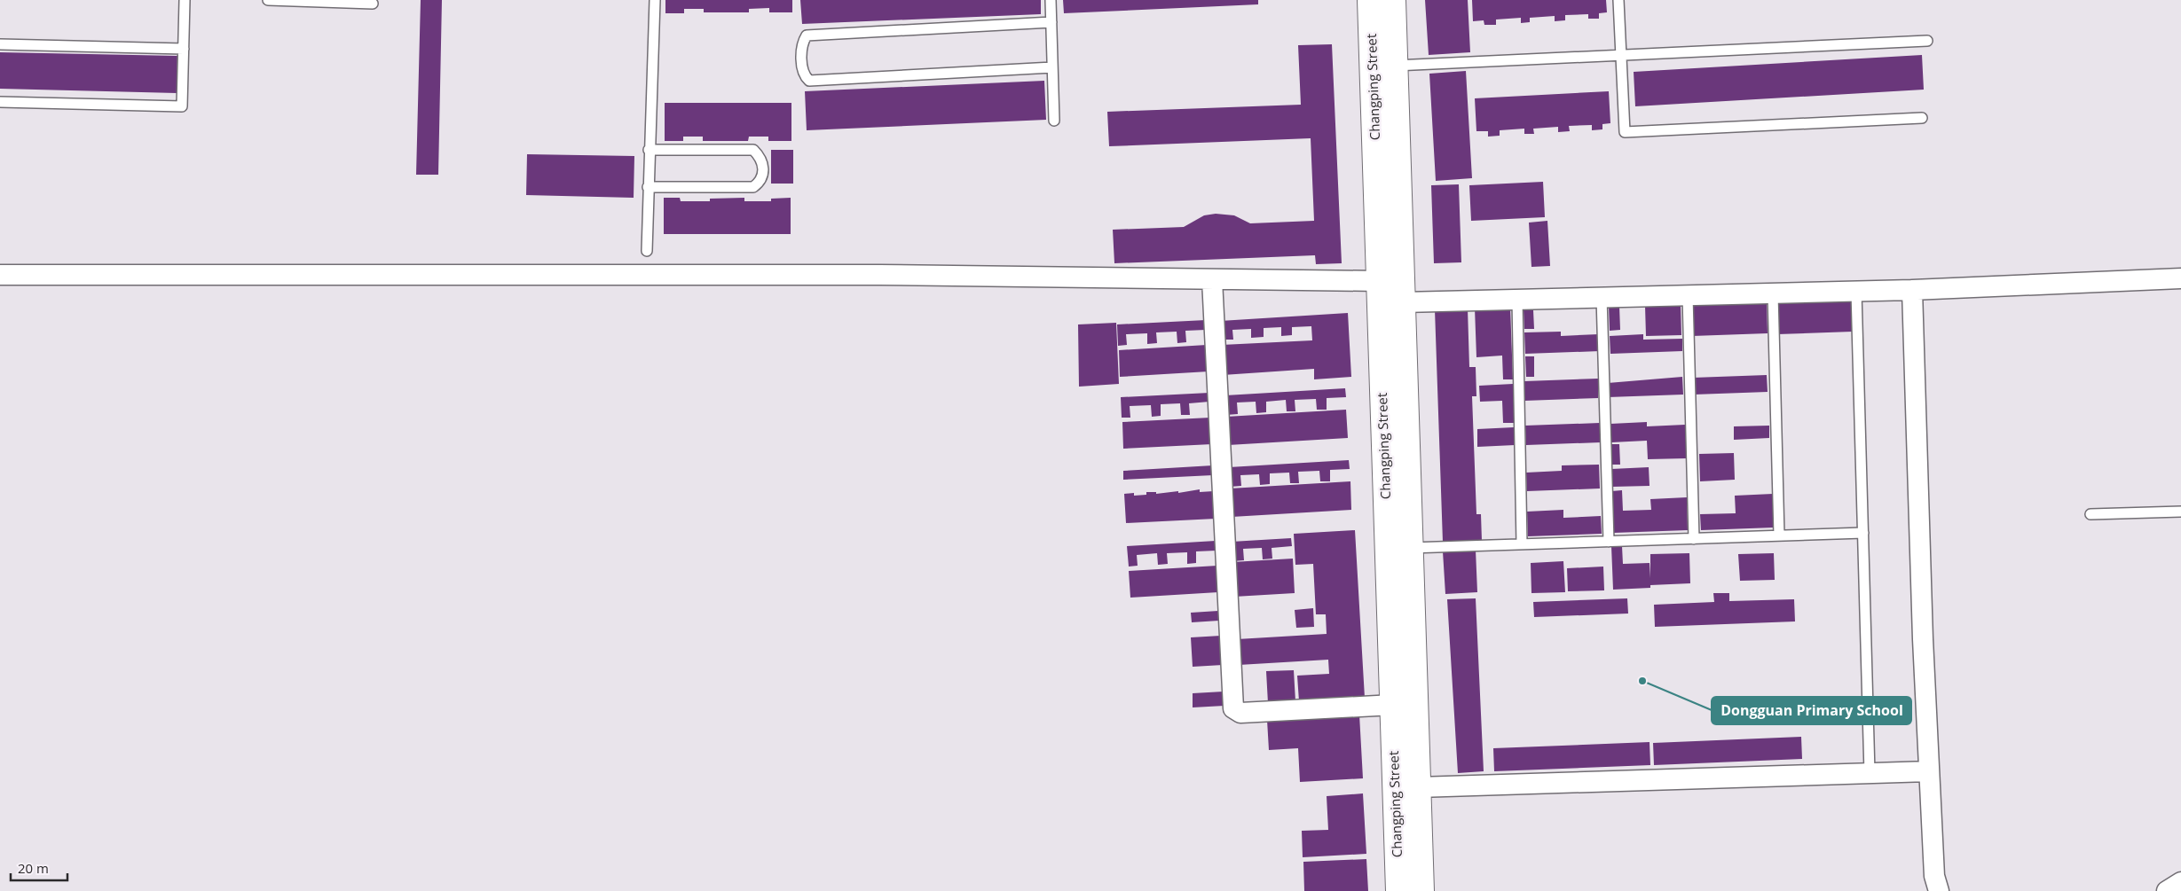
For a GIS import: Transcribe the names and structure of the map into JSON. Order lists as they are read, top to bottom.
{
  "streets": {
    "street": ["Changping Street"]
  },
  "places": ["Dongguan Primary School"],
  "scale_bar": "20 m"
}
